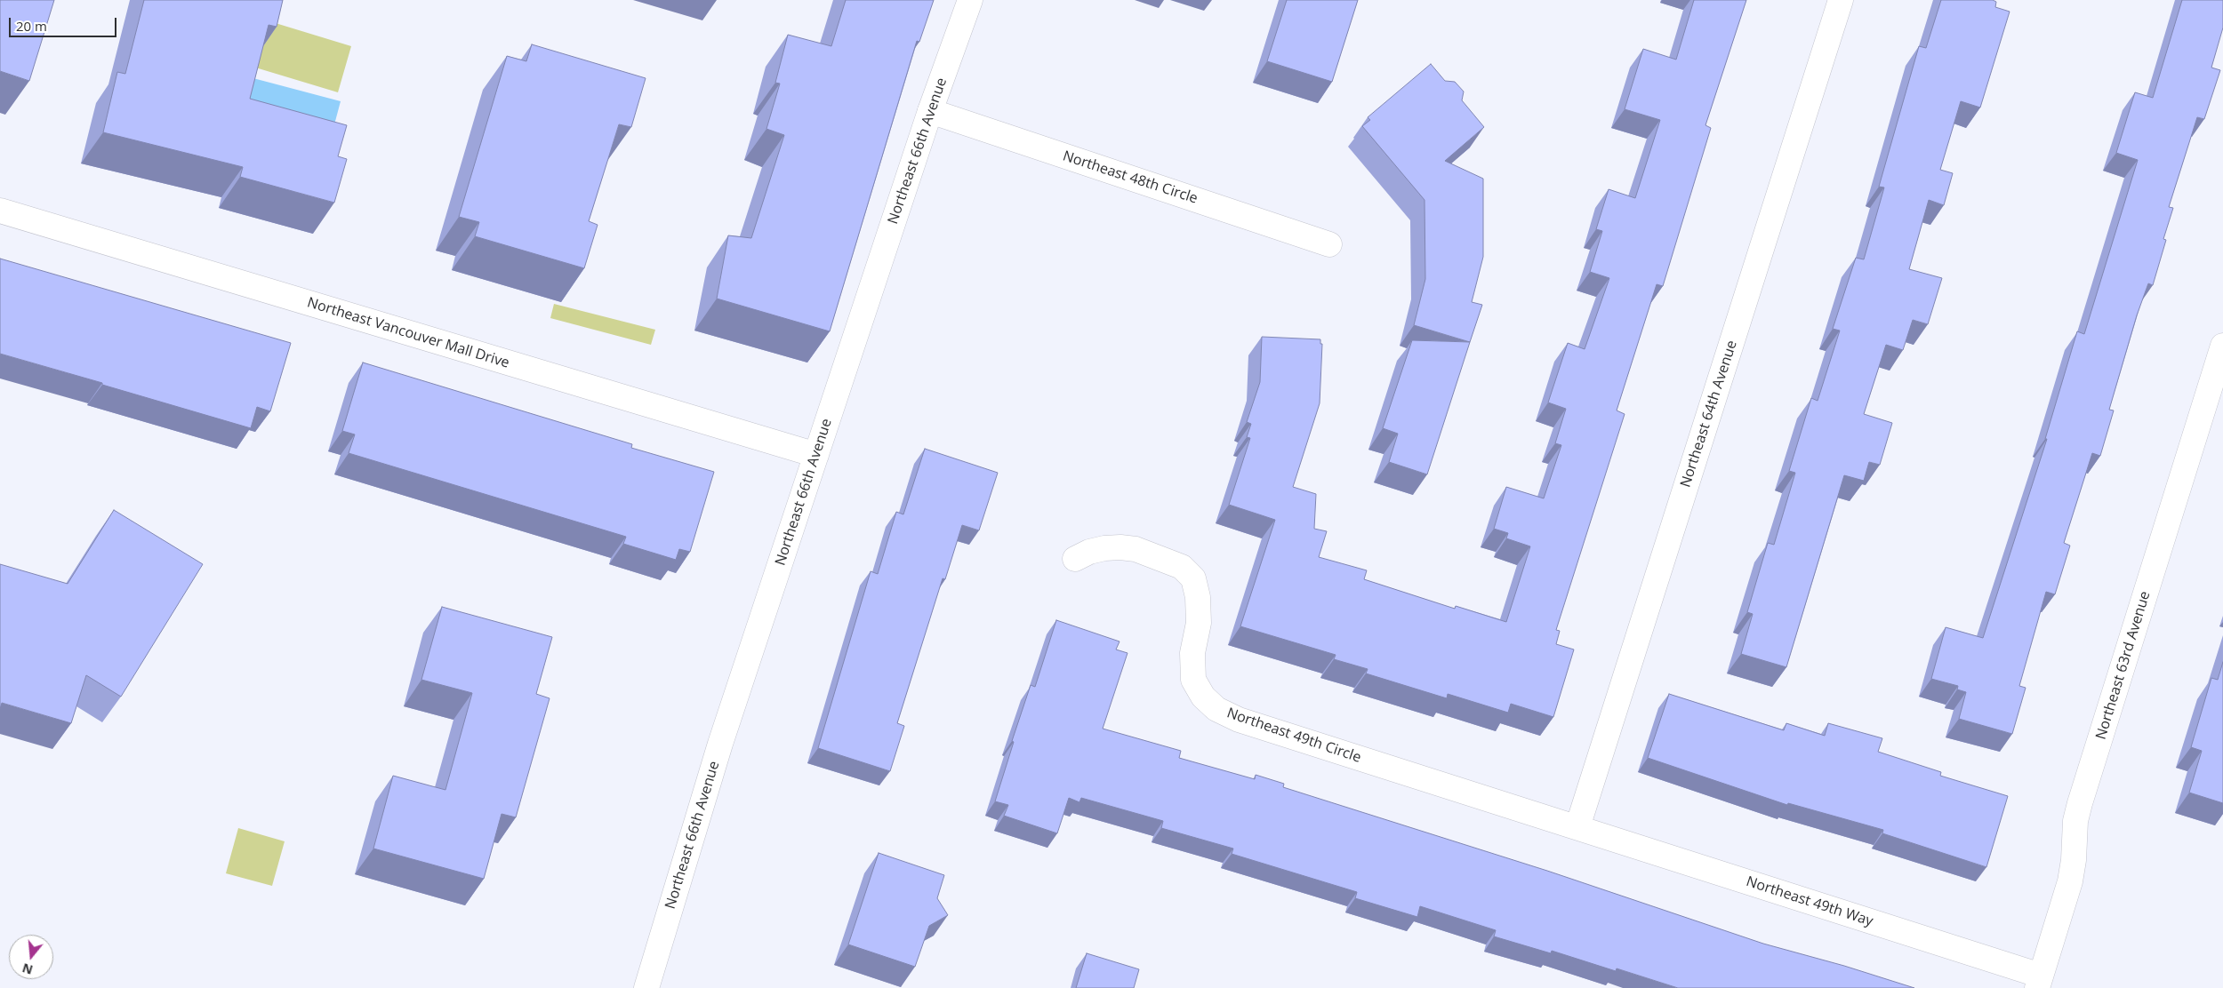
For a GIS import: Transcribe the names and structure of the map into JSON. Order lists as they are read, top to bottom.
{
  "streets": {
    "street": [
      "Northeast 66th Avenue",
      "Northeast 48th Circle",
      "Northeast Vancouver Mall Drive",
      "Northeast 64th Avenue",
      "Northeast 63rd Avenue",
      "Northeast 49th Circle",
      "Northeast 49th Way"
    ]
  },
  "crossings": [
    ["Northeast 66th Avenue", "Northeast 48th Circle"],
    ["Northeast 66th Avenue", "Northeast Vancouver Mall Drive"],
    ["Northeast 64th Avenue", "Northeast 49th Circle"],
    ["Northeast 64th Avenue", "Northeast 49th Way"],
    ["Northeast 63rd Avenue", "Northeast 49th Way"],
    ["Northeast 49th Circle", "Northeast 49th Way"]
  ],
  "scale_bar": "20 m",
  "north": "bottom"
}
